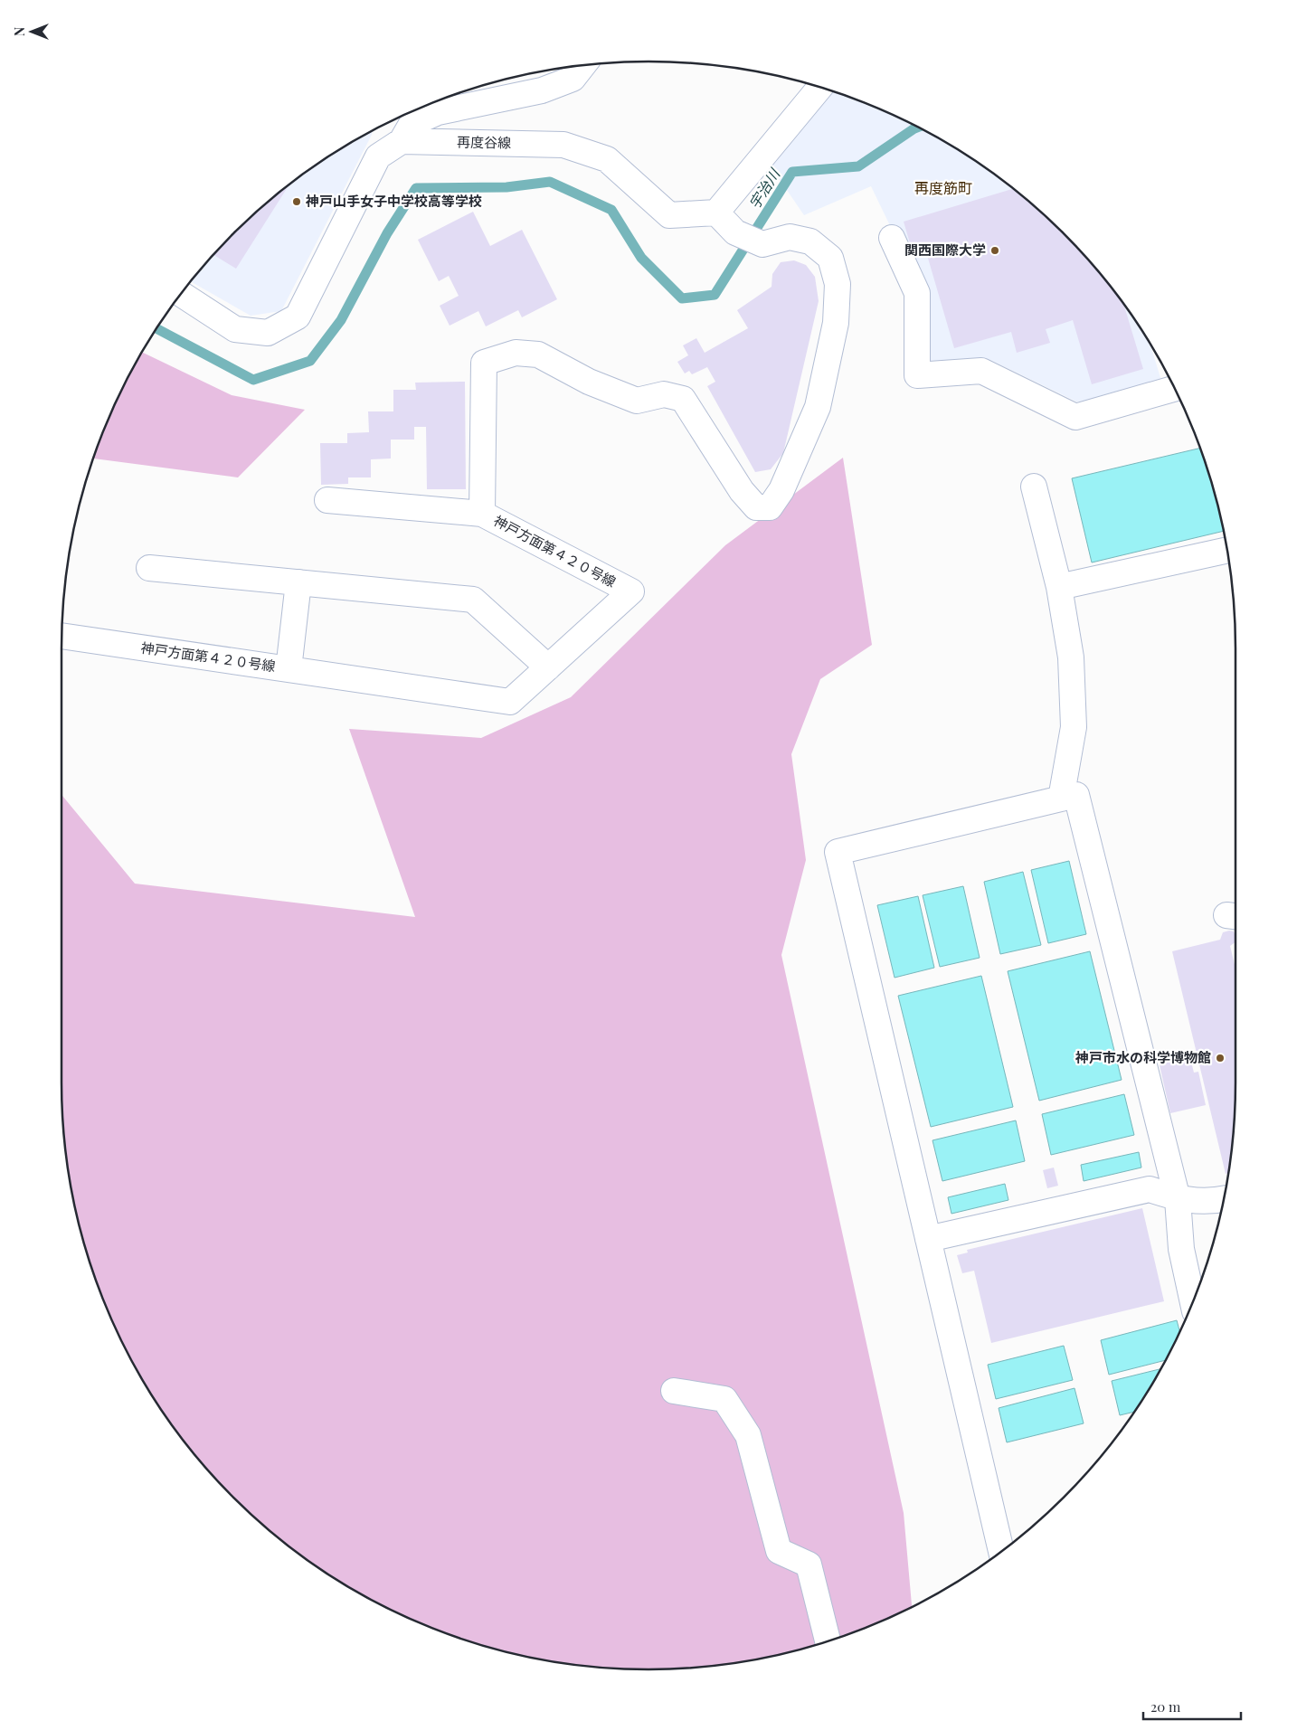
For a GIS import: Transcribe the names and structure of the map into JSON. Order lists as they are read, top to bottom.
{
  "streets": {
    "street": ["再度谷線", "神戸方面第４２０号線"]
  },
  "crossings": [
    ["再度谷線", "神戸方面第４２０号線"]
  ],
  "districts": ["再度筋町"],
  "water": ["宇治川"],
  "places": ["神戸山手女子中学校高等学校", "関西国際大学", "神戸市水の科学博物館"],
  "scale_bar": "20 m",
  "north": "left"
}
